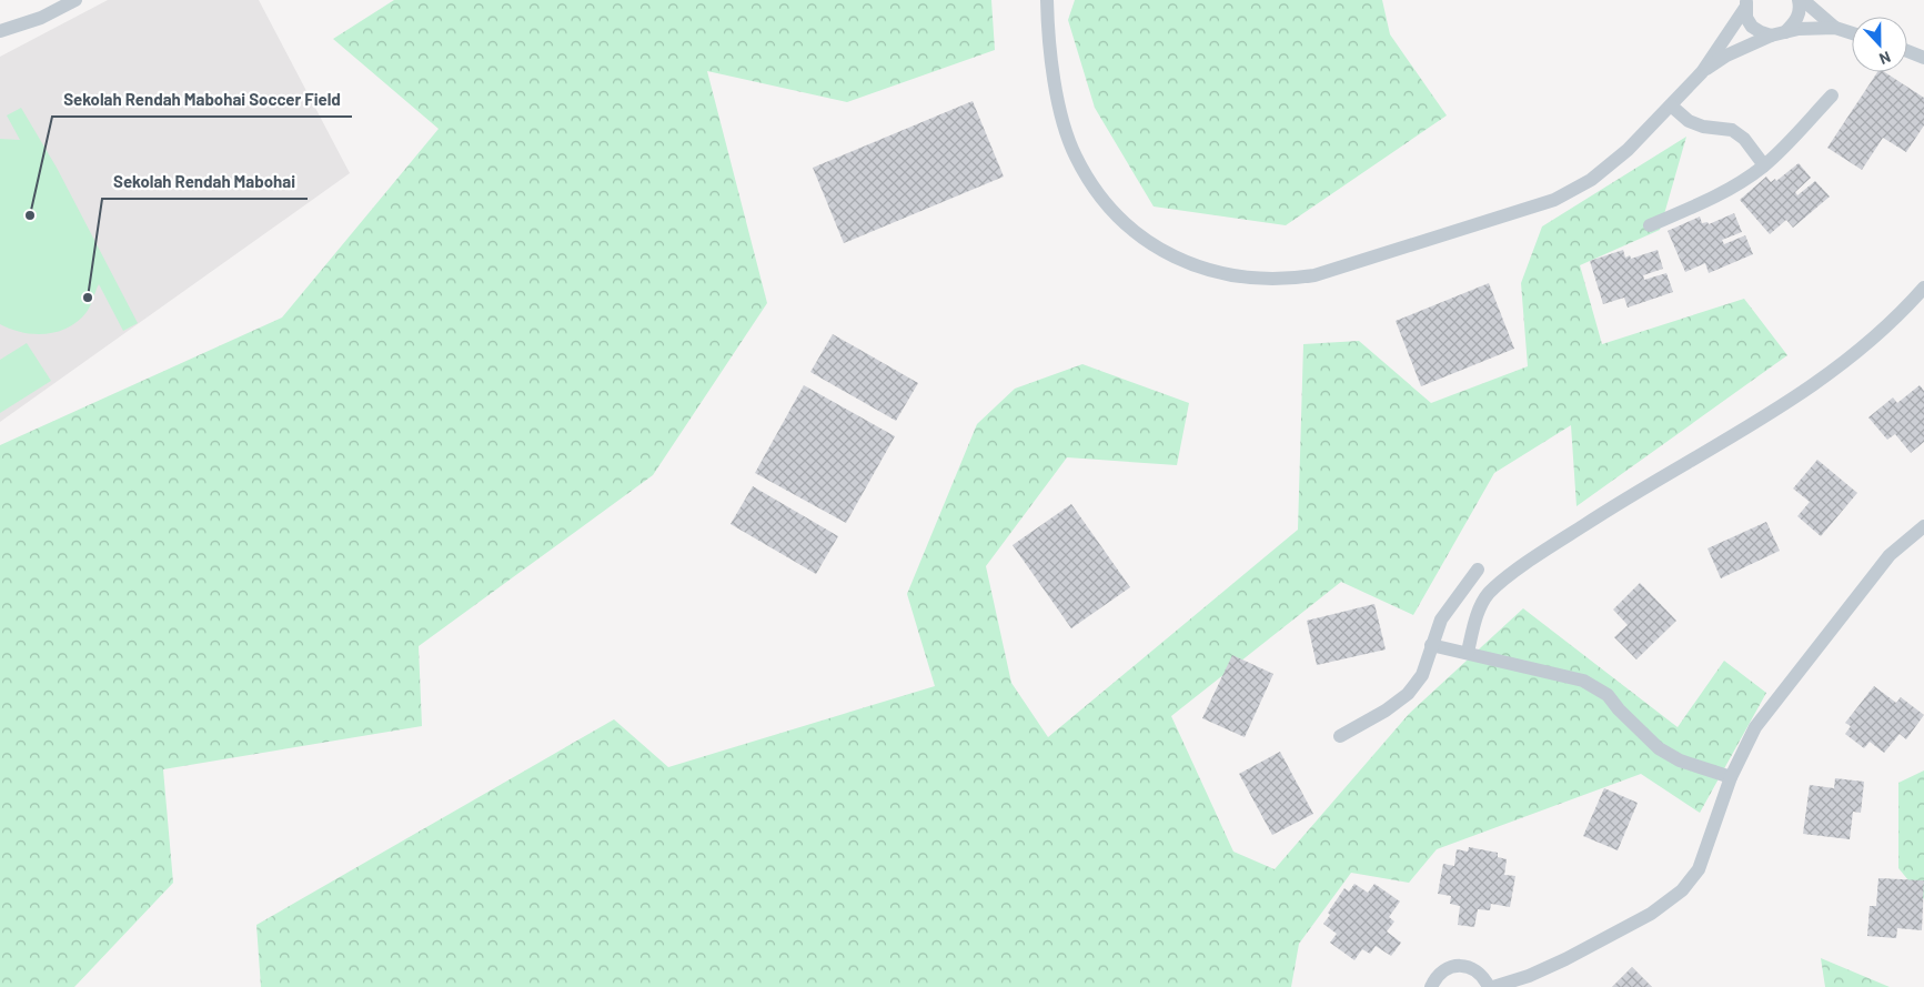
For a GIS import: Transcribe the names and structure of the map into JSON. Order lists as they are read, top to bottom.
{
  "places": ["Sekolah Rendah Mabohai Soccer Field", "Sekolah Rendah Mabohai"],
  "north": "bottom"
}
